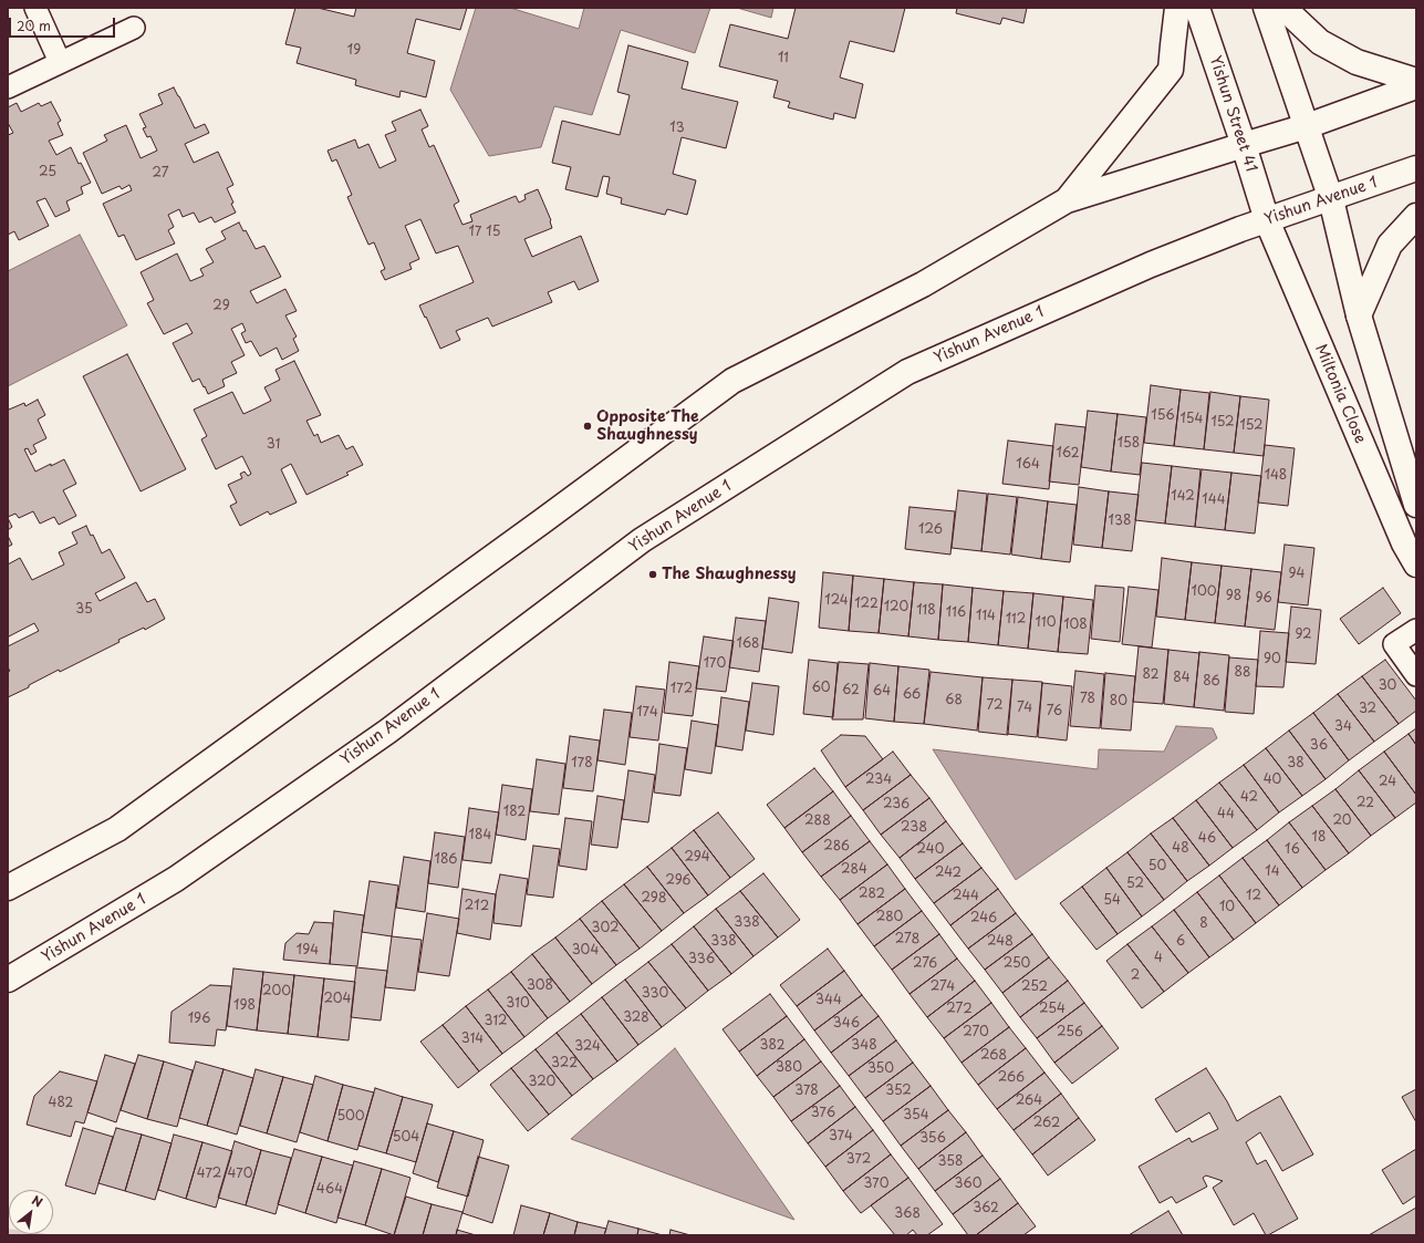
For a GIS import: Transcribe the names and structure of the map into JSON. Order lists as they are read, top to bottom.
{
  "streets": {
    "main road": ["Yishun Street 41", "Yishun Avenue 1", "Miltonia Close"]
  },
  "crossings": [
    ["Yishun Street 41", "Yishun Avenue 1"],
    ["Yishun Street 41", "Miltonia Close"],
    ["Yishun Avenue 1", "Miltonia Close"]
  ],
  "places": ["Opposite The Shaughnessy", "The Shaughnessy"],
  "house_numbers": [
    "19",
    "11",
    "13",
    "25",
    "27",
    "17 15",
    "29",
    "156",
    "154",
    "152",
    "152",
    "158",
    "31",
    "162",
    "164",
    "148",
    "142",
    "144",
    "138",
    "126",
    "94",
    "100",
    "98",
    "96",
    "124",
    "122",
    "120",
    "35",
    "118",
    "116",
    "114",
    "112",
    "110",
    "108",
    "92",
    "168",
    "90",
    "170",
    "88",
    "82",
    "84",
    "86",
    "30",
    "60",
    "172",
    "62",
    "64",
    "66",
    "78",
    "68",
    "80",
    "72",
    "74",
    "32",
    "76",
    "174",
    "34",
    "36",
    "178",
    "38",
    "234",
    "40",
    "24",
    "42",
    "22",
    "236",
    "182",
    "44",
    "288",
    "20",
    "238",
    "184",
    "18",
    "46",
    "286",
    "48",
    "240",
    "16",
    "294",
    "186",
    "50",
    "284",
    "14",
    "242",
    "296",
    "52",
    "282",
    "244",
    "12",
    "298",
    "54",
    "212",
    "10",
    "280",
    "246",
    "338",
    "8",
    "302",
    "278",
    "338",
    "248",
    "6",
    "194",
    "304",
    "4",
    "336",
    "276",
    "250",
    "2",
    "308",
    "274",
    "252",
    "200",
    "330",
    "204",
    "344",
    "310",
    "198",
    "272",
    "254",
    "328",
    "196",
    "312",
    "346",
    "270",
    "256",
    "314",
    "382",
    "348",
    "324",
    "268",
    "322",
    "380",
    "350",
    "266",
    "320",
    "378",
    "352",
    "264",
    "482",
    "376",
    "354",
    "500",
    "262",
    "374",
    "504",
    "356",
    "372",
    "358",
    "472",
    "470",
    "370",
    "360",
    "464",
    "362",
    "368"
  ],
  "scale_bar": "20 m",
  "north": "top right"
}
